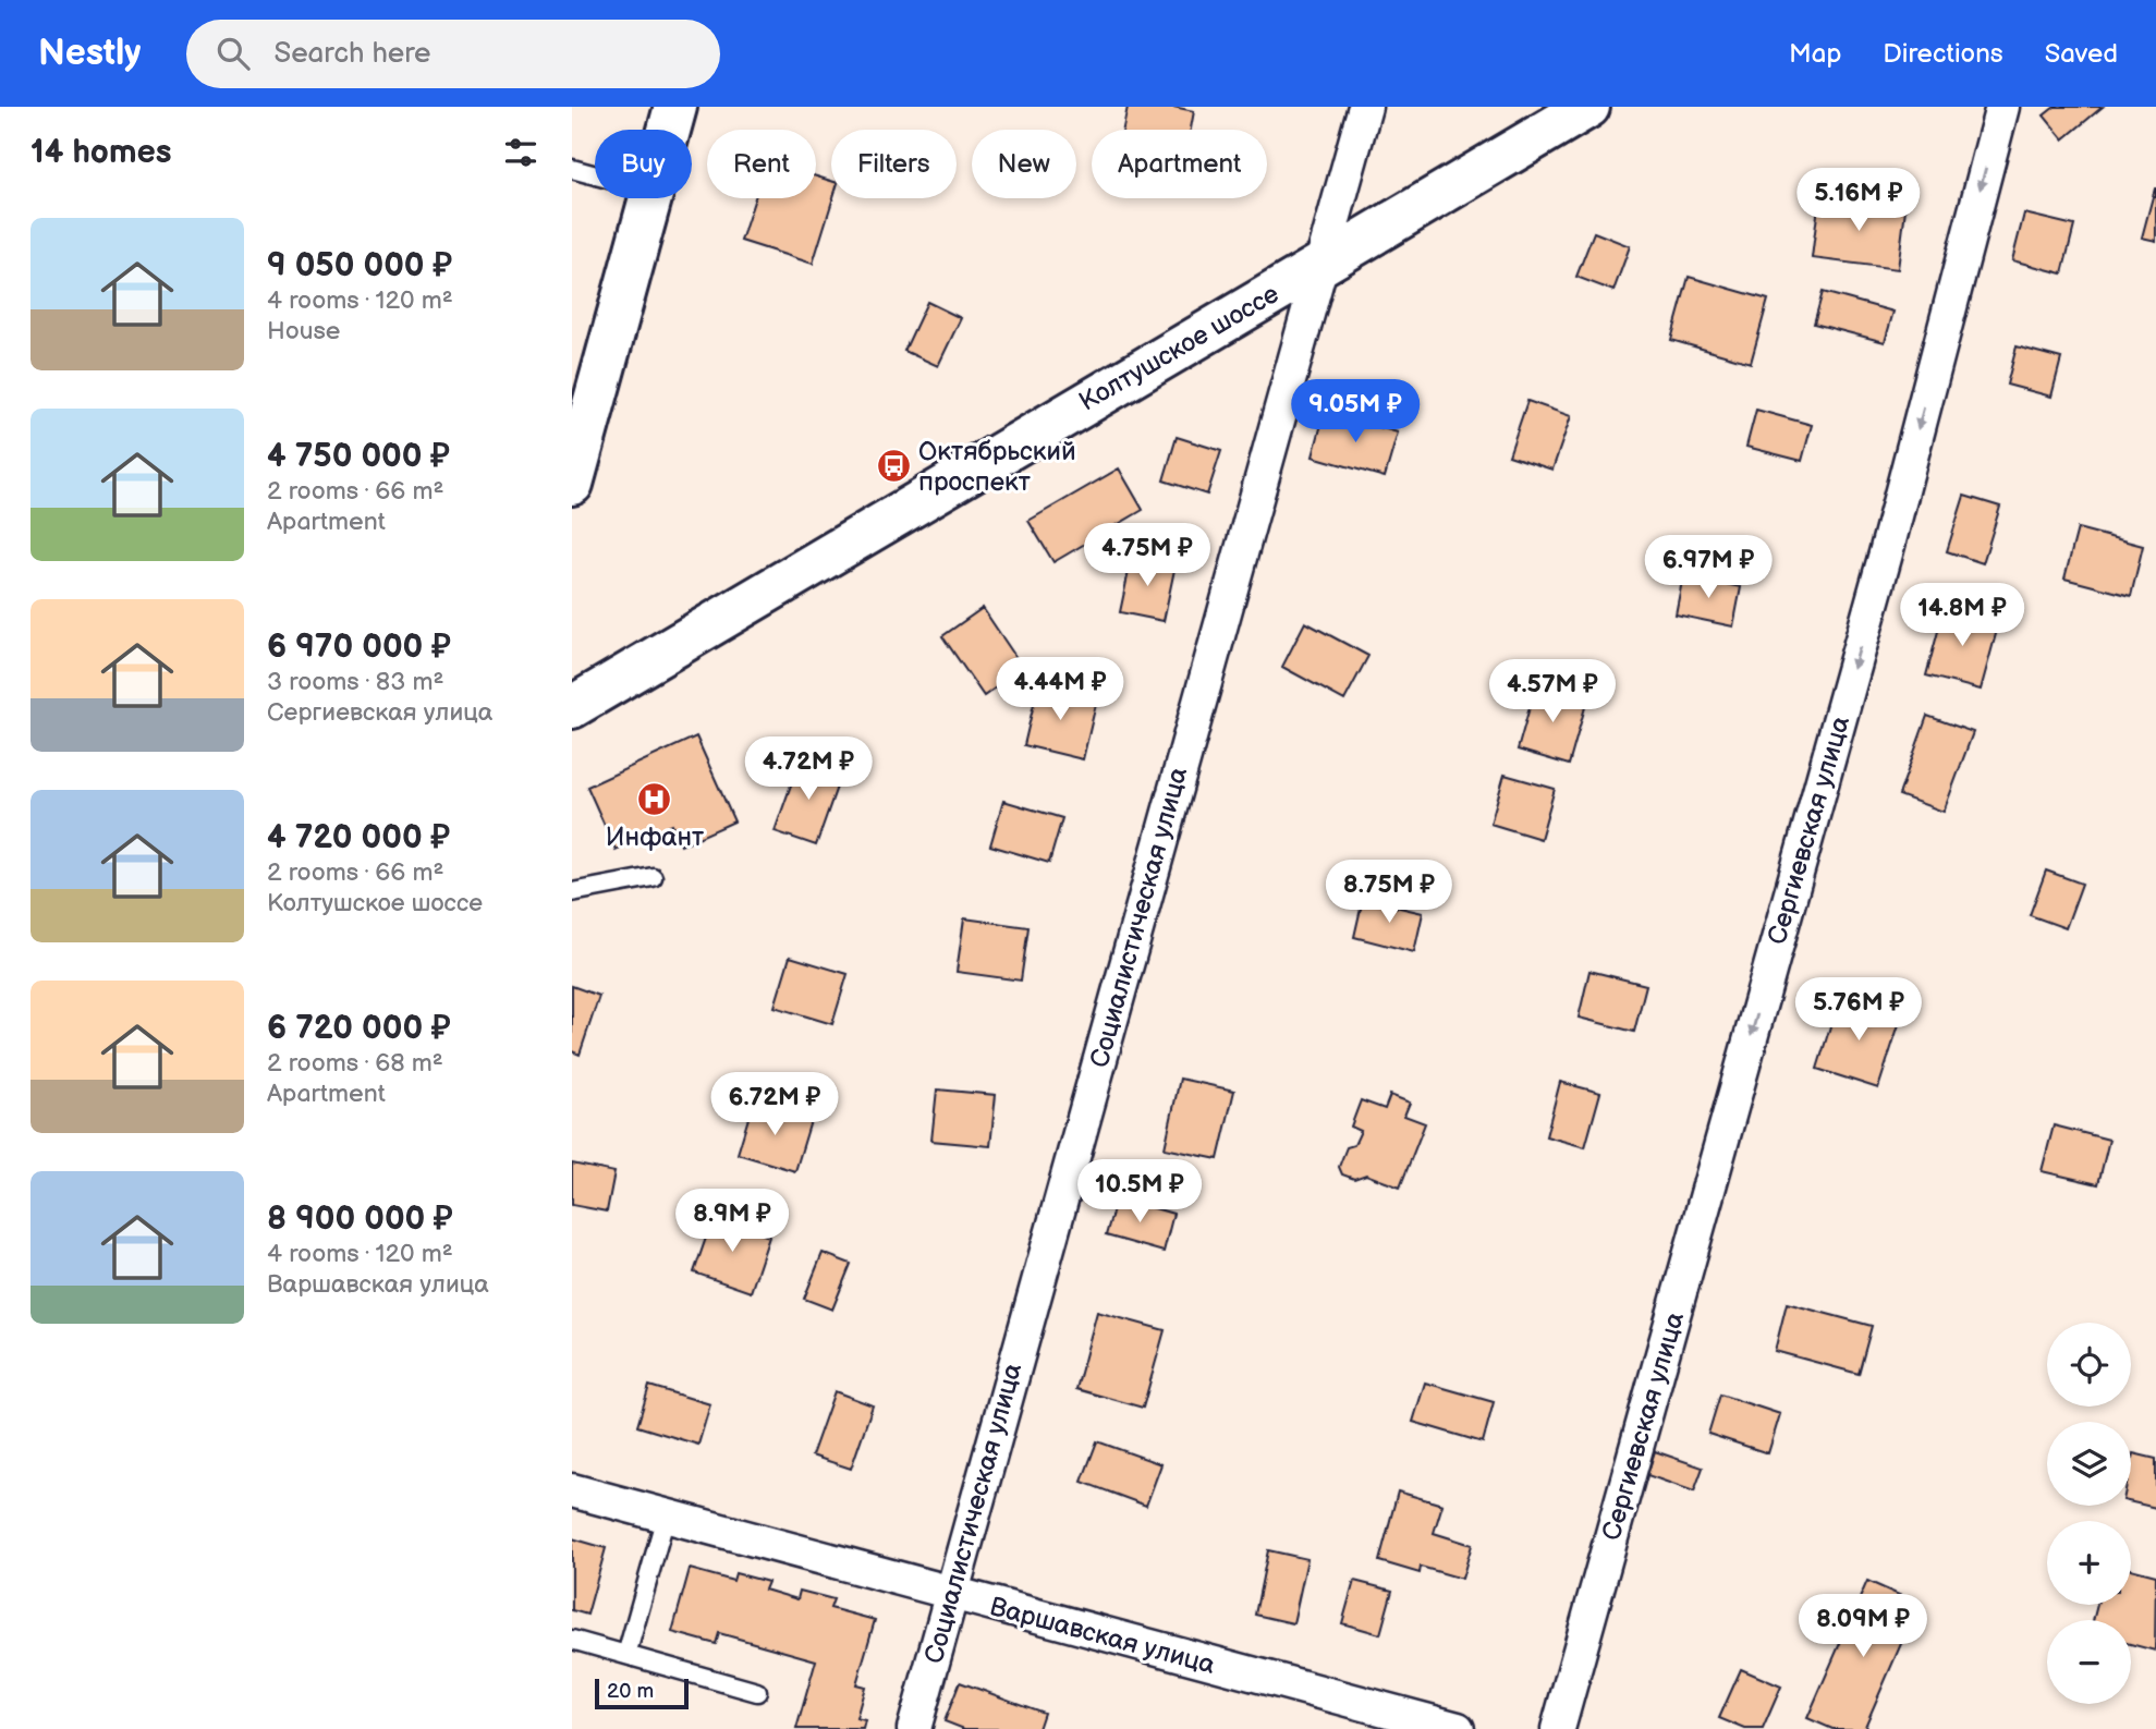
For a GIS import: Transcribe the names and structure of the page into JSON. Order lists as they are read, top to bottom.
{
  "streets": {
    "main road": ["Колтушское шоссе"],
    "street": ["Сергиевская улица", "Социалистическая улица", "Варшавская улица"]
  },
  "crossings": [
    ["Колтушское шоссе", "Социалистическая улица"],
    ["Социалистическая улица", "Варшавская улица"]
  ],
  "one_way": ["Сергиевская улица"],
  "places": {
    "bus stop": ["Октябрьский проспект"],
    "hospital": ["Инфант"]
  },
  "scale_bar": "20 m",
  "page": {
    "header": "Nestly",
    "search": "Search here",
    "nav": ["Map", "Directions", "Saved"],
    "heading": "14 homes",
    "chip": [
      "Buy",
      "Rent",
      "Filters",
      "New",
      "Apartment"
    ],
    "price": [
      "5.16M ₽",
      "9.05M ₽",
      "4.75M ₽",
      "6.97M ₽",
      "14.8M ₽",
      "4.44M ₽",
      "4.57M ₽",
      "4.72M ₽",
      "8.75M ₽",
      "5.76M ₽",
      "6.72M ₽",
      "10.5M ₽",
      "8.9M ₽",
      "8.09M ₽"
    ],
    "list": [
      {
        "name": "9 050 000 ₽",
        "note": "4 rooms · 120 m² · House"
      },
      {
        "name": "4 750 000 ₽",
        "note": "2 rooms · 66 m² · Apartment"
      },
      {
        "name": "6 970 000 ₽",
        "note": "3 rooms · 83 m² · Сергиевская улица"
      },
      {
        "name": "4 720 000 ₽",
        "note": "2 rooms · 66 m² · Колтушское шоссе"
      },
      {
        "name": "6 720 000 ₽",
        "note": "2 rooms · 68 m² · Apartment"
      },
      {
        "name": "8 900 000 ₽",
        "note": "4 rooms · 120 m² · Варшавская улица"
      }
    ],
    "map_buttons": ["+", "−"],
    "scale": "20 m"
  }
}
